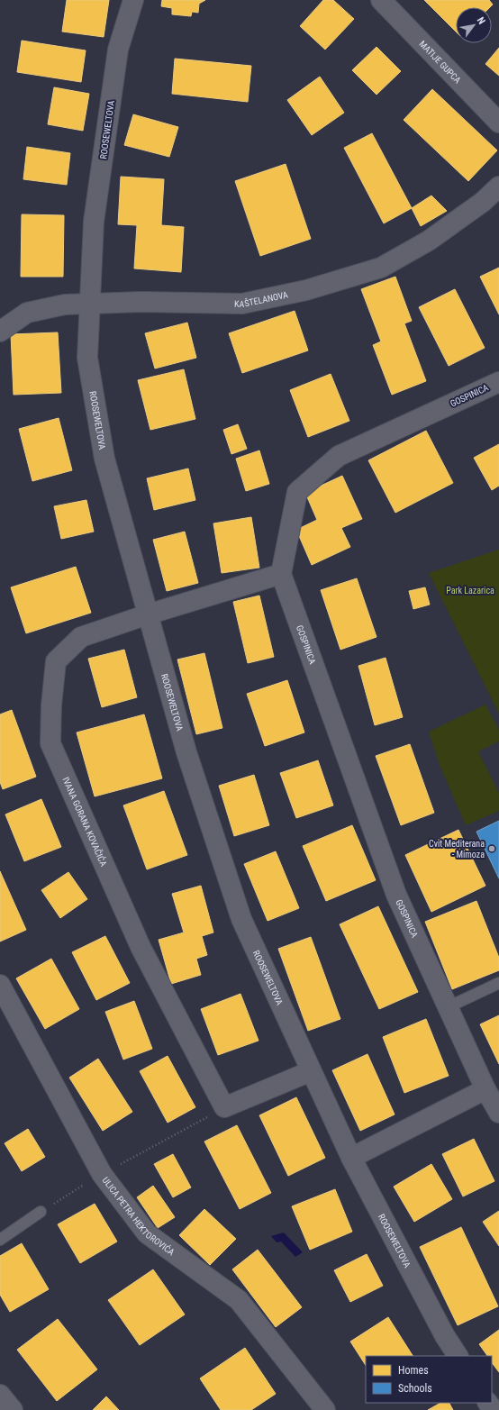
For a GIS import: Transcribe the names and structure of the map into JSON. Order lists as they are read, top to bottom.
{
  "streets": {
    "street": [
      "MATIJE GUPCA",
      "ROOSEWELTOVA",
      "KAŠTELANOVA",
      "GOSPINICA",
      "IVANA GORANA KOVAČIĆA",
      "ULICA PETRA HEKTOROVIĆA"
    ]
  },
  "crossings": [
    ["ROOSEWELTOVA", "KAŠTELANOVA"],
    ["ROOSEWELTOVA", "IVANA GORANA KOVAČIĆA"],
    ["GOSPINICA", "IVANA GORANA KOVAČIĆA"]
  ],
  "parks": ["Park Lazarica"],
  "places": ["Cvit Mediterana - Mimoza"],
  "legend": ["Homes", "Schools"],
  "north": "top right"
}
